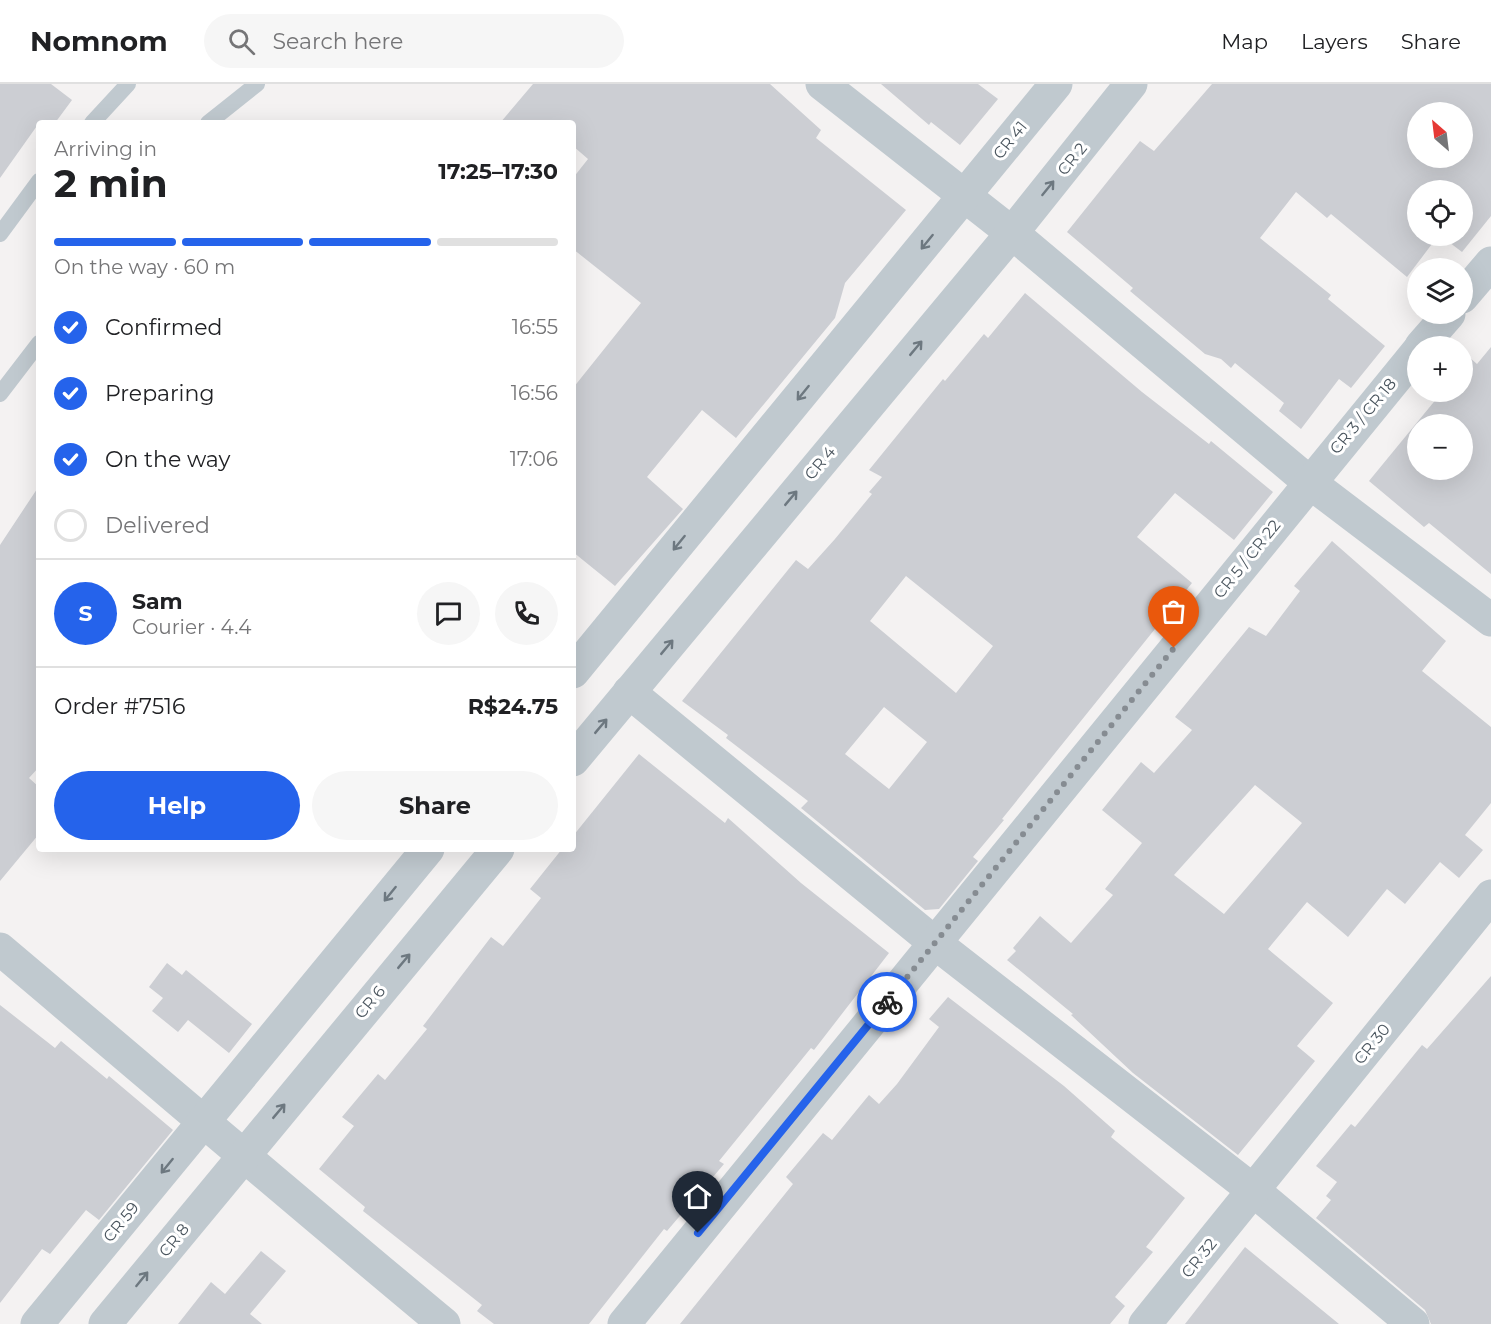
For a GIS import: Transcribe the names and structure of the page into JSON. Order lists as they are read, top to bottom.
{
  "streets": {
    "street": [
      "CR 41",
      "CR 2",
      "CR 3 / CR 18",
      "CR 4",
      "CR 5 / CR 22",
      "CR 6",
      "CR 30",
      "CR 59",
      "CR 8",
      "CR 32"
    ]
  },
  "crossings": [
    ["CR 2", "CR 4"],
    ["CR 3 / CR 18", "CR 5 / CR 22"],
    ["CR 6", "CR 8"],
    ["CR 30", "CR 32"]
  ],
  "one_way": [
    "CR 41",
    "CR 2",
    "CR 4",
    "CR 6",
    "CR 59",
    "CR 8"
  ],
  "north": "top left",
  "page": {
    "header": "Nomnom",
    "search": "Search here",
    "nav": ["Map", "Layers", "Share"],
    "map_buttons": ["+", "−"],
    "heading": ["2 min", "Arriving in", "17:25–17:30"],
    "panel": [
      "Sam",
      "Courier · 4.4",
      "Order #7516",
      "R$24.75"
    ],
    "bar": "On the way · 60 m",
    "list": [
      ["Confirmed", "16:55"],
      ["Preparing", "16:56"],
      ["On the way", "17:06"],
      "Delivered"
    ],
    "round": "S",
    "buttons": ["Help", "Share"]
  }
}
